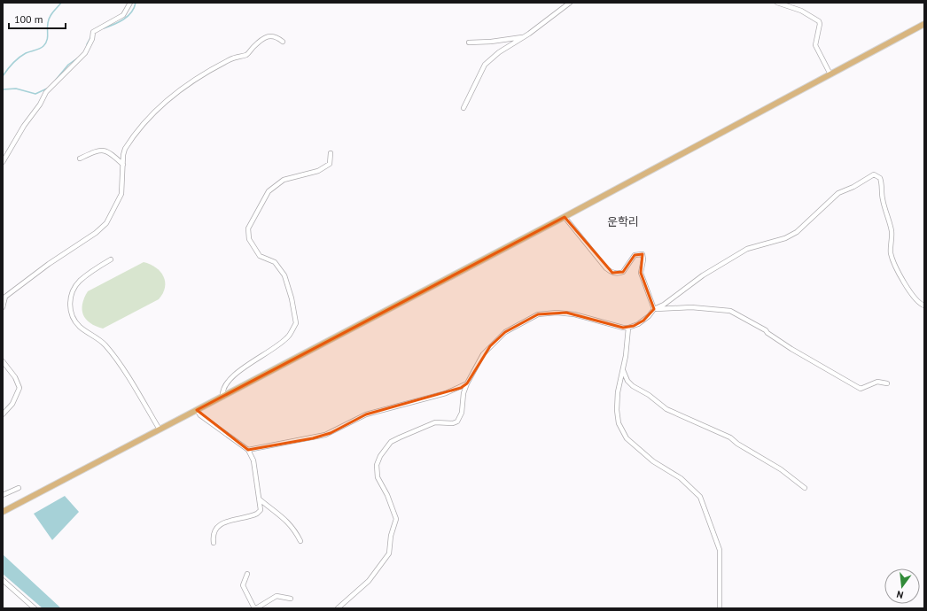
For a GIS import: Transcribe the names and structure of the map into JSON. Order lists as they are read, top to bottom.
{
  "districts": ["운학리"],
  "scale_bar": "100 m",
  "north": "bottom"
}
